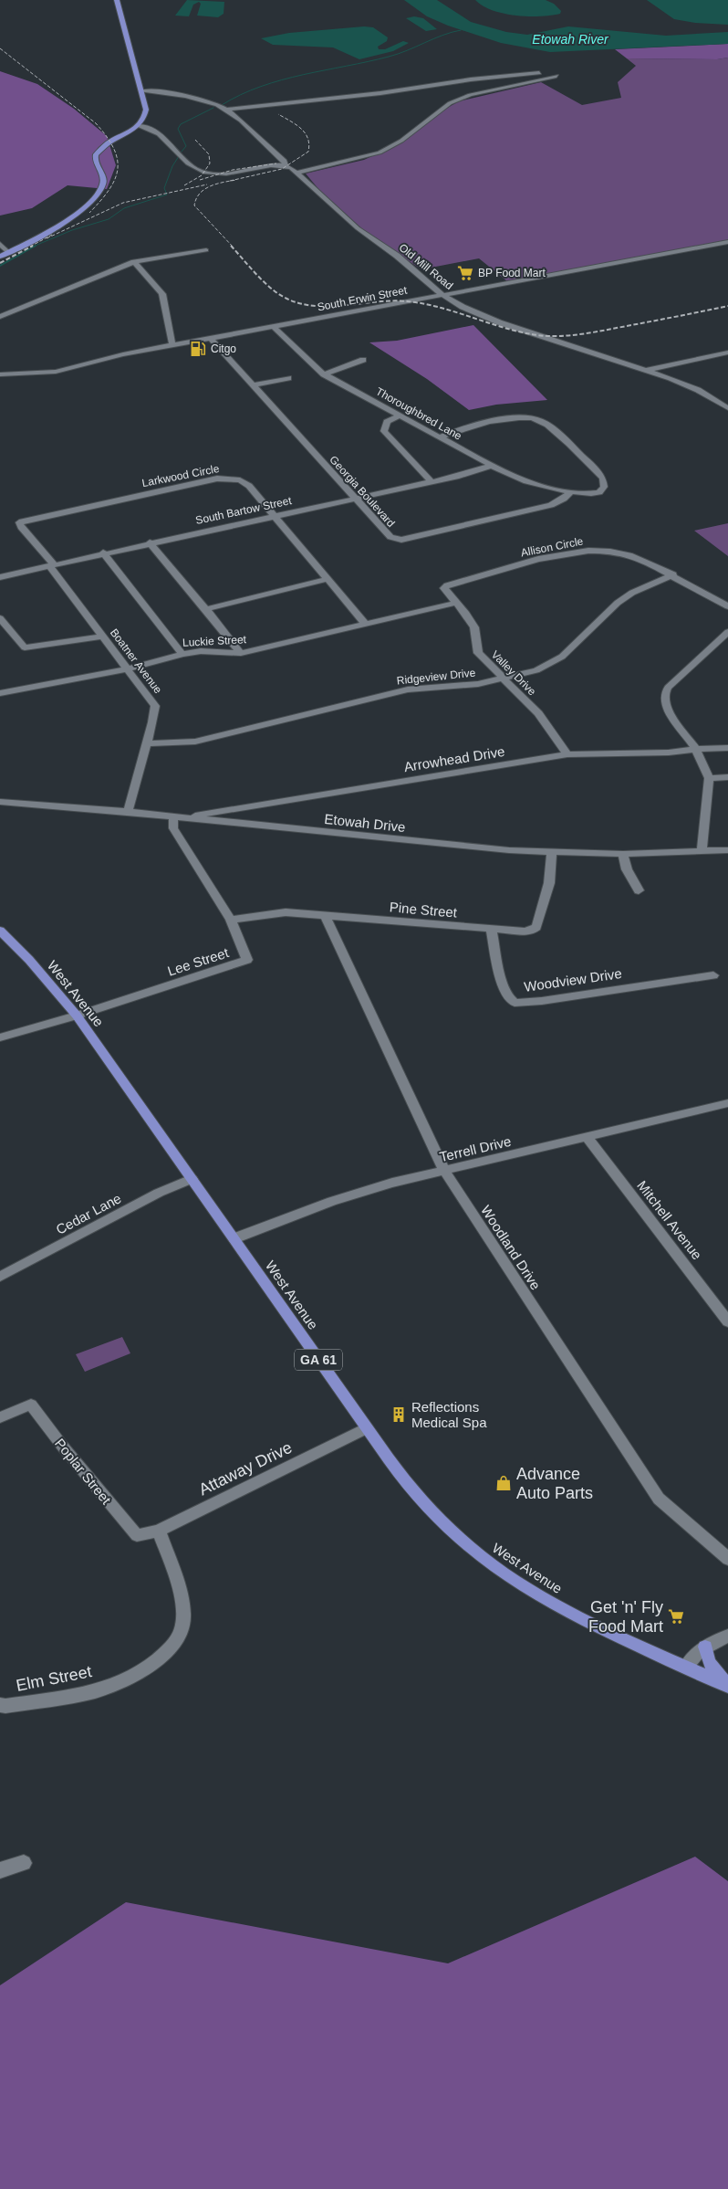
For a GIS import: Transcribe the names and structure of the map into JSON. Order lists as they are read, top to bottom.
{
  "streets": {
    "main road": ["West Avenue", "GA 61"],
    "street": [
      "Old Mill Road",
      "South Erwin Street",
      "Thoroughbred Lane",
      "Larkwood Circle",
      "Georgia Boulevard",
      "South Bartow Street",
      "Allison Circle",
      "Luckie Street",
      "Boatner Avenue",
      "Valley Drive",
      "Ridgeview Drive",
      "Arrowhead Drive",
      "Etowah Drive",
      "Pine Street",
      "Lee Street",
      "Woodview Drive",
      "Terrell Drive",
      "Cedar Lane",
      "Mitchell Avenue",
      "Woodland Drive",
      "Attaway Drive",
      "Poplar Street",
      "Elm Street"
    ]
  },
  "crossings": [
    ["Old Mill Road", "South Erwin Street"],
    ["South Erwin Street", "Thoroughbred Lane"],
    ["South Erwin Street", "Georgia Boulevard"],
    ["Thoroughbred Lane", "Georgia Boulevard"],
    ["Thoroughbred Lane", "South Bartow Street"],
    ["Larkwood Circle", "South Bartow Street"],
    ["Larkwood Circle", "Luckie Street"],
    ["Larkwood Circle", "Boatner Avenue"],
    ["Georgia Boulevard", "South Bartow Street"],
    ["South Bartow Street", "Boatner Avenue"],
    ["Allison Circle", "Luckie Street"],
    ["Allison Circle", "Valley Drive"],
    ["Allison Circle", "Ridgeview Drive"],
    ["Luckie Street", "Boatner Avenue"],
    ["Luckie Street", "Valley Drive"],
    ["Boatner Avenue", "Ridgeview Drive"],
    ["Boatner Avenue", "Etowah Drive"],
    ["Valley Drive", "Ridgeview Drive"],
    ["Valley Drive", "Arrowhead Drive"],
    ["Arrowhead Drive", "Etowah Drive"],
    ["Etowah Drive", "Pine Street"],
    ["Etowah Drive", "Lee Street"],
    ["Pine Street", "Lee Street"],
    ["Pine Street", "Woodview Drive"],
    ["Pine Street", "Woodland Drive"],
    ["Lee Street", "West Avenue"],
    ["West Avenue", "Terrell Drive"],
    ["West Avenue", "Cedar Lane"],
    ["West Avenue", "Attaway Drive"],
    ["Terrell Drive", "Mitchell Avenue"],
    ["Terrell Drive", "Woodland Drive"],
    ["Attaway Drive", "Poplar Street"],
    ["Attaway Drive", "Elm Street"]
  ],
  "water": ["Etowah River"],
  "places": {
    "supermarket": ["BP Food Mart", "Get 'n' Fly Food Mart"],
    "fuel station": ["Citgo"],
    "building": ["Reflections Medical Spa"],
    "shop": ["Advance Auto Parts"]
  }
}
